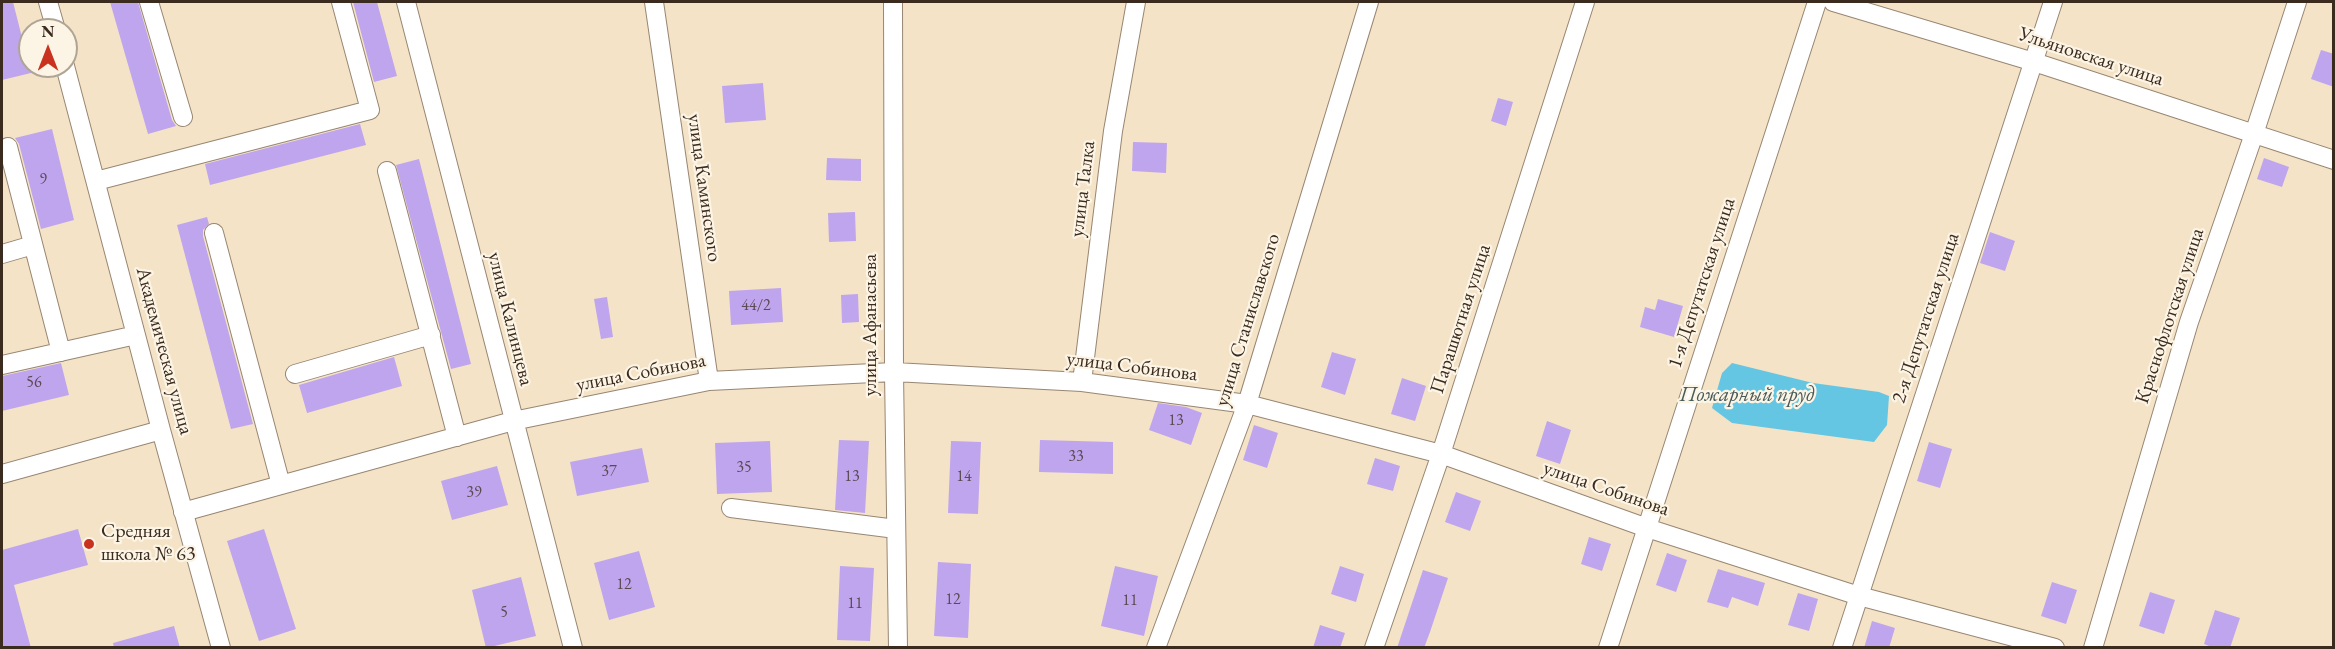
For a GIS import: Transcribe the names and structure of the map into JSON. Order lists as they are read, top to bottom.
{
  "streets": {
    "street": [
      "Ульяновская улица",
      "улица Каминского",
      "улица Талка",
      "1-я Депутатская улица",
      "Краснофлотская улица",
      "2-я Депутатская улица",
      "улица Калинцева",
      "Парашютная улица",
      "улица Станиславского",
      "улица Афанасьева",
      "Академическая улица",
      "улица Собинова"
    ]
  },
  "crossings": [
    ["Ульяновская улица", "Краснофлотская улица"],
    ["Ульяновская улица", "2-я Депутатская улица"],
    ["улица Каминского", "улица Собинова"],
    ["улица Талка", "улица Собинова"],
    ["1-я Депутатская улица", "улица Собинова"],
    ["2-я Депутатская улица", "улица Собинова"],
    ["улица Калинцева", "улица Собинова"],
    ["Парашютная улица", "улица Собинова"],
    ["улица Станиславского", "улица Собинова"],
    ["улица Афанасьева", "улица Собинова"],
    ["Академическая улица", "улица Собинова"]
  ],
  "water": ["Пожарный пруд"],
  "places": ["Средняя школа № 63"],
  "house_numbers": [
    "9",
    "44/2",
    "56",
    "13",
    "33",
    "35",
    "37",
    "13",
    "14",
    "39",
    "12",
    "12",
    "11",
    "11",
    "5"
  ],
  "north": "top"
}
